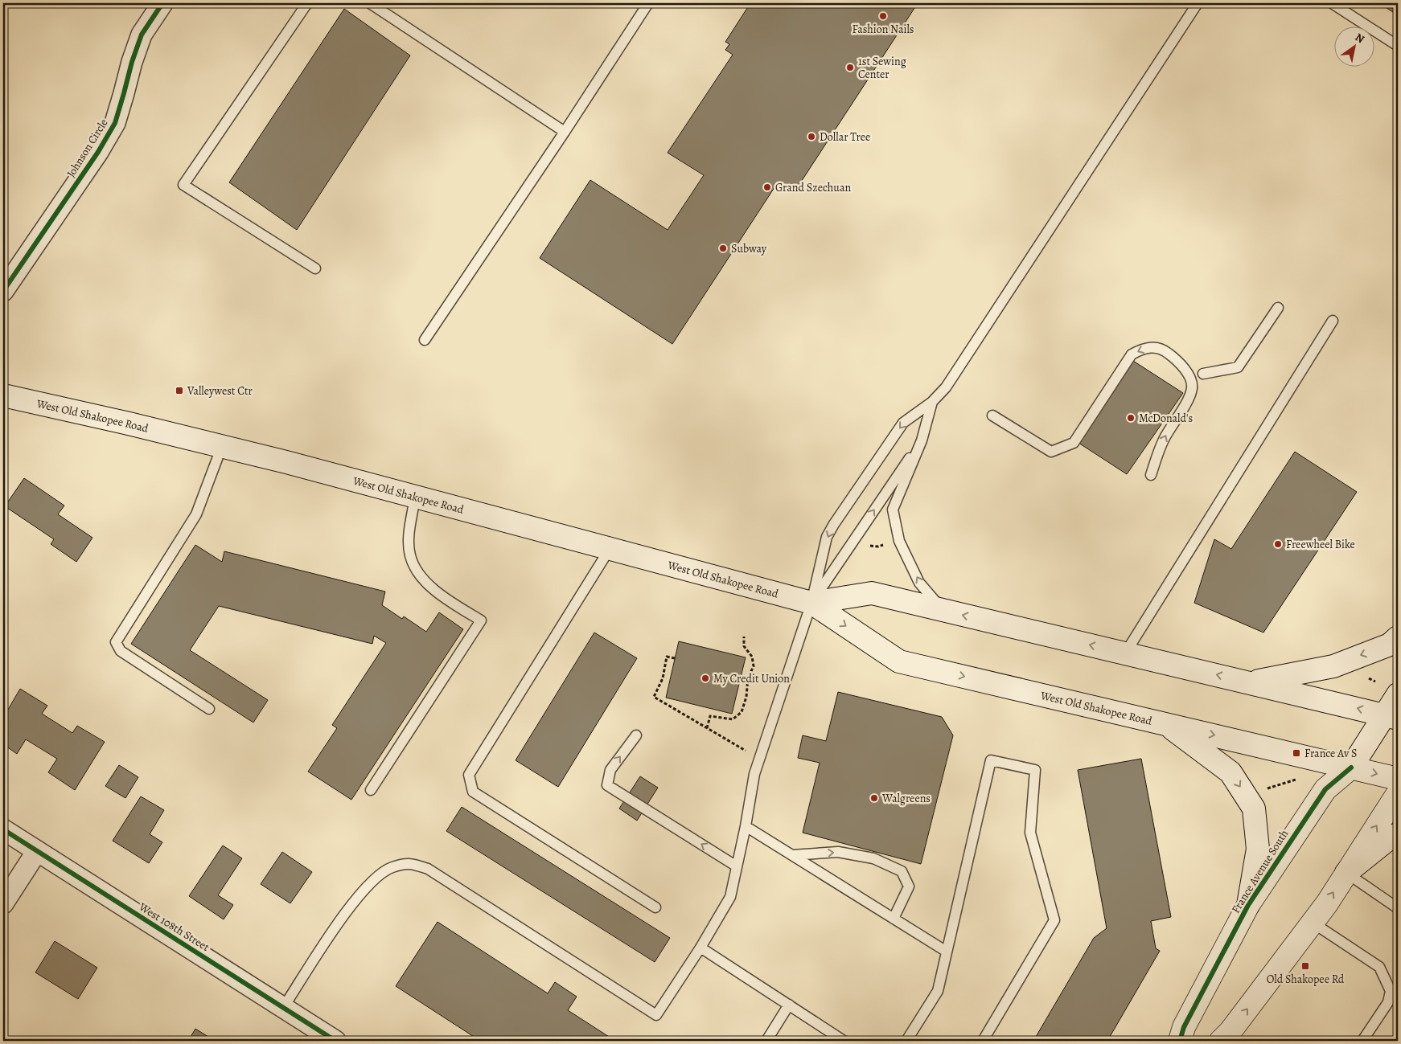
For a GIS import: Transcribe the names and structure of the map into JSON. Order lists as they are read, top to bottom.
{
  "streets": {
    "main road": ["West Old Shakopee Road", "France Avenue South"],
    "street": ["Johnson Circle", "West 108th Street"]
  },
  "crossings": [
    ["West Old Shakopee Road", "France Avenue South"]
  ],
  "places": {
    "other": [
      "Fashion Nails",
      "1st Sewing Center",
      "Dollar Tree",
      "Grand Szechuan",
      "Subway",
      "McDonald's",
      "Freewheel Bike",
      "My Credit Union",
      "Walgreens"
    ],
    "transit": ["Valleywest Ctr", "France Av S", "Old Shakopee Rd"]
  },
  "north": "top right"
}
